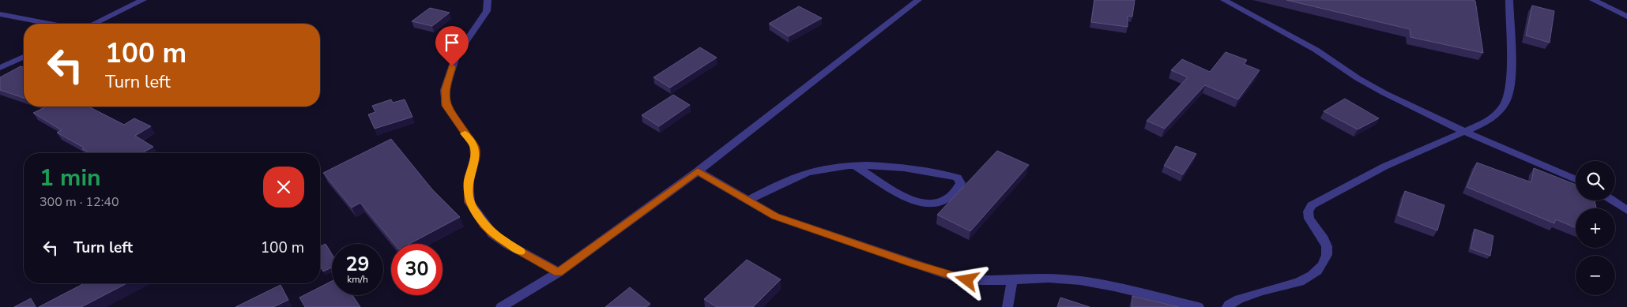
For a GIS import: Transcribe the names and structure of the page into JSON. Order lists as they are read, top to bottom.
{
  "page": {
    "turn": ["100 m", "Turn left"],
    "heading": ["1 min", "300 m · 12:40"],
    "map_buttons": ["+", "−"],
    "list": [
      {
        "name": "Turn left",
        "value": "100 m"
      }
    ],
    "speed": "29 km/h",
    "limit": "30"
  }
}
